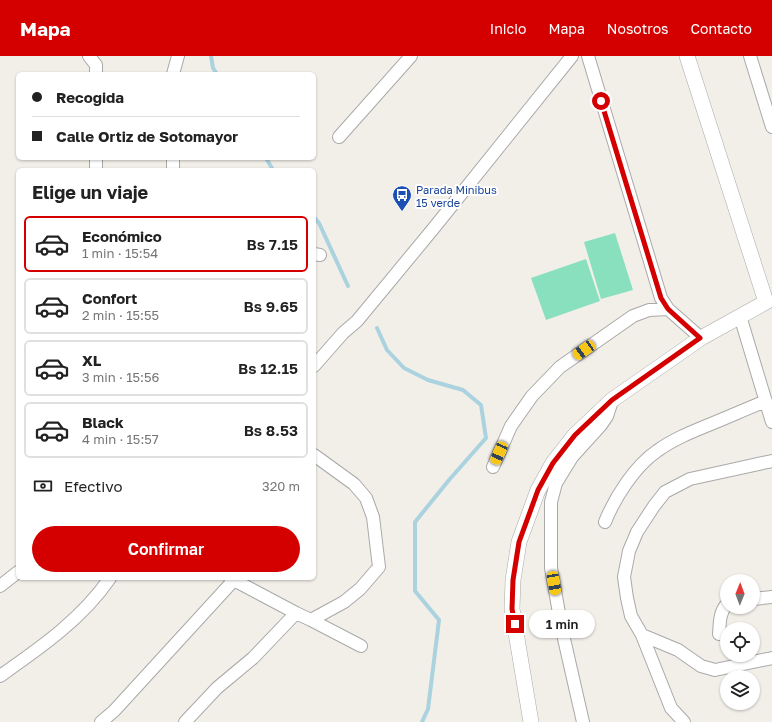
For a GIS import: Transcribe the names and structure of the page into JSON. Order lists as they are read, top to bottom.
{
  "places": {
    "bus stop": ["Parada Minibus 15 verde"]
  },
  "north": "top",
  "page": {
    "header": "Mapa",
    "nav": [
      "Inicio",
      "Mapa",
      "Nosotros",
      "Contacto"
    ],
    "banner": ["Recogida", "Calle Ortiz de Sotomayor"],
    "heading": "Elige un viaje",
    "list": [
      {
        "name": "Económico",
        "note": "1 min · 15:54",
        "value": "Bs 7.15"
      },
      {
        "name": "Confort",
        "note": "2 min · 15:55",
        "value": "Bs 9.65"
      },
      {
        "name": "XL",
        "note": "3 min · 15:56",
        "value": "Bs 12.15"
      },
      {
        "name": "Black",
        "note": "4 min · 15:57",
        "value": "Bs 8.53"
      }
    ],
    "pay": ["Efectivo", "320 m"],
    "buttons": "Confirmar",
    "bubble": "1 min"
  }
}
